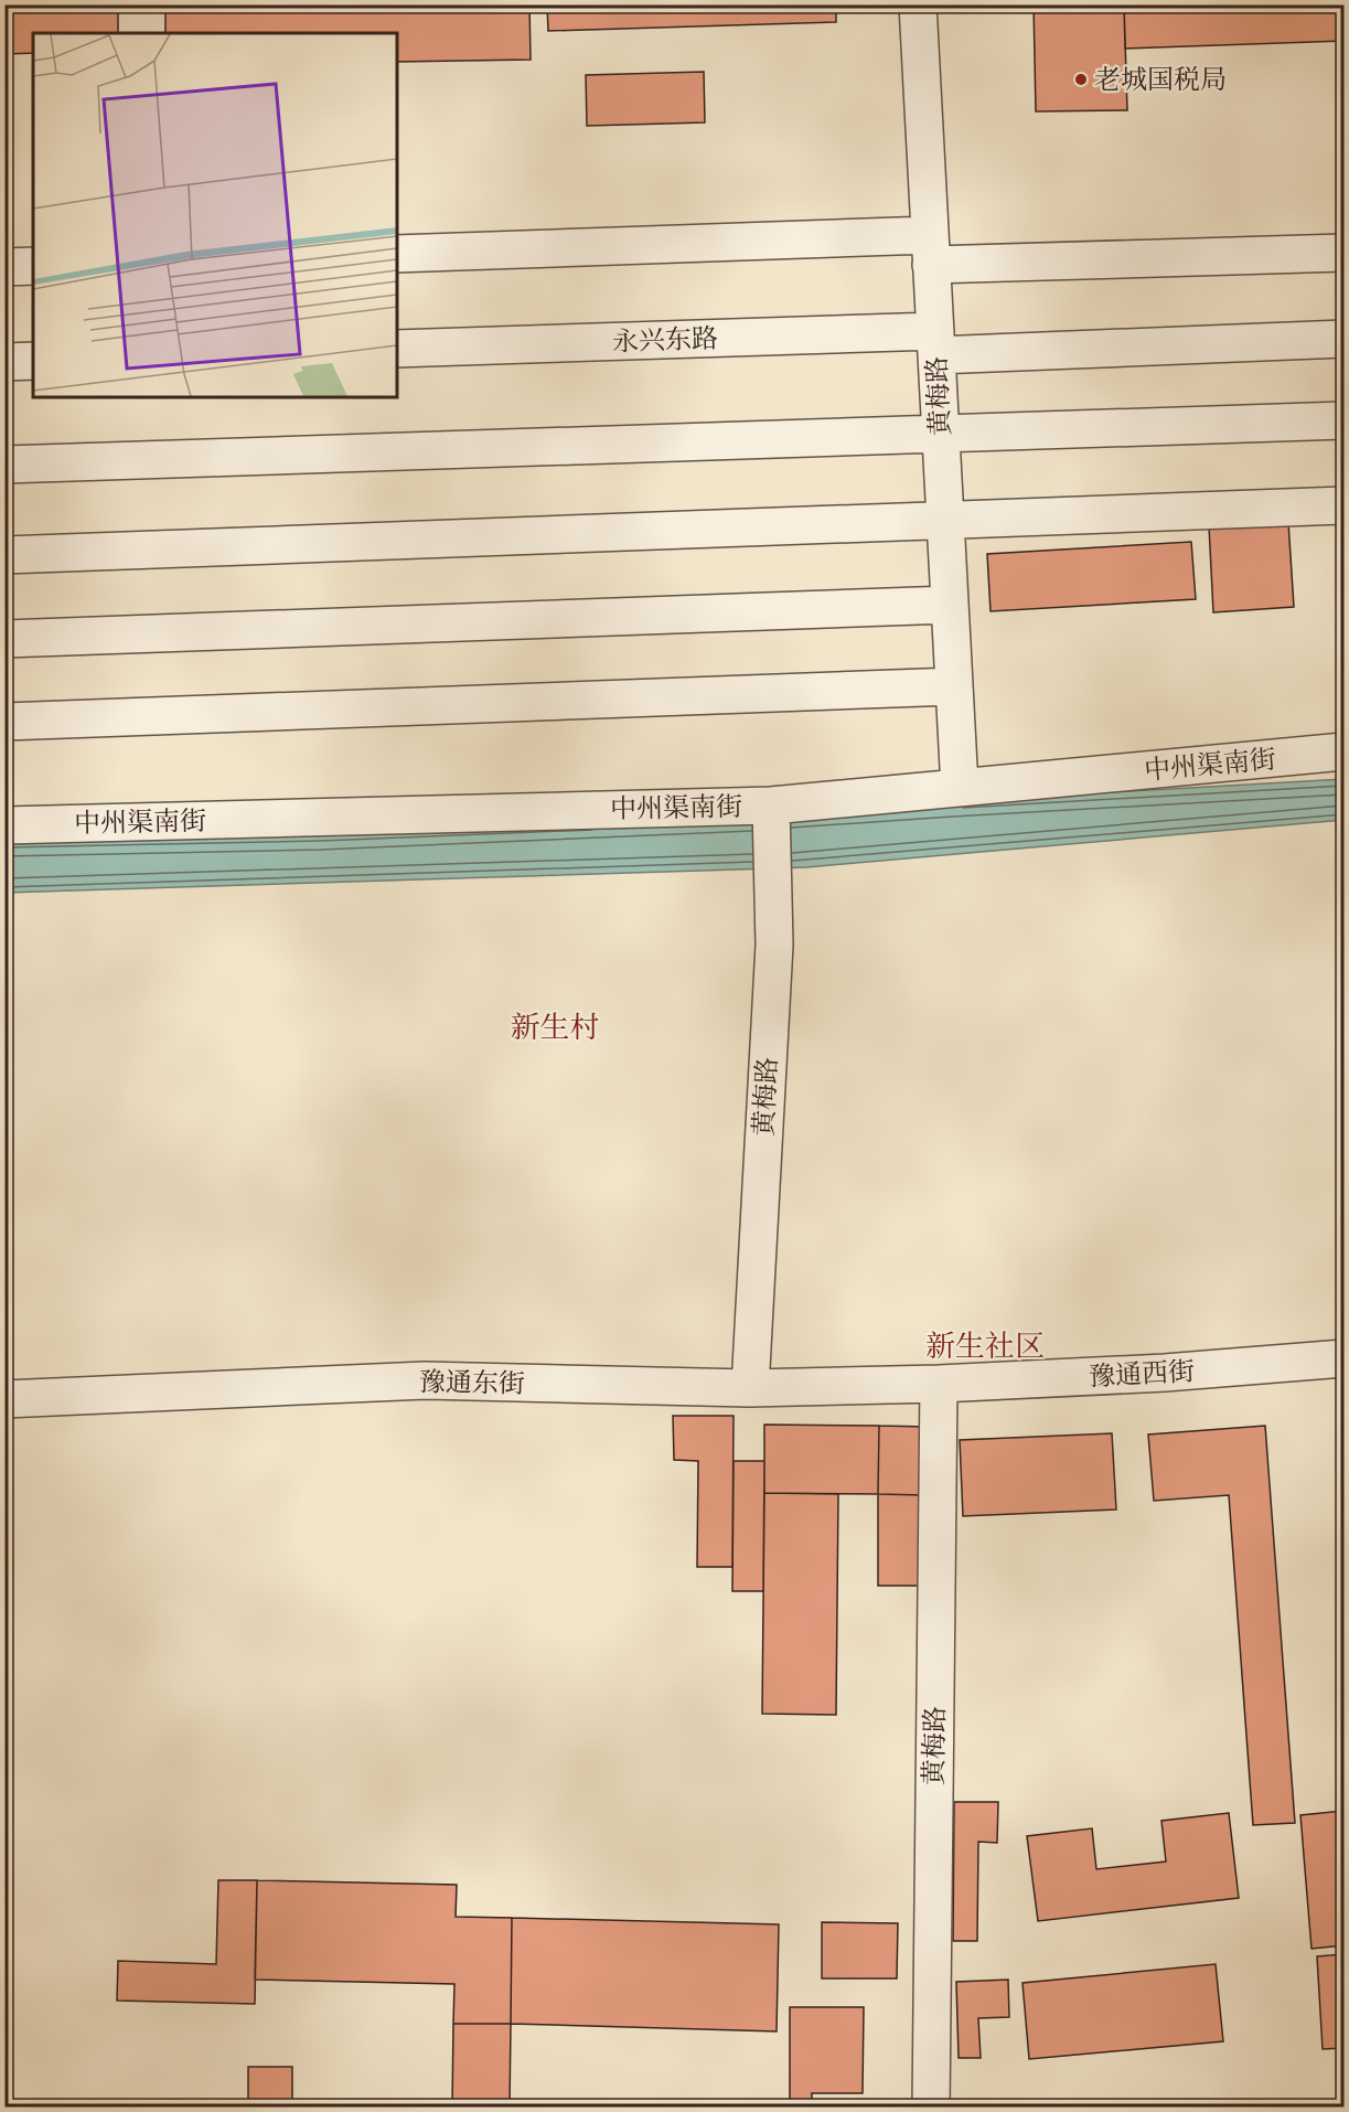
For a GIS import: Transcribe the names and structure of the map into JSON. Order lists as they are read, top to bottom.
{
  "streets": {
    "street": [
      "永兴东路",
      "黄梅路",
      "中州渠南街",
      "豫通西街",
      "豫通东街"
    ]
  },
  "crossings": [
    ["永兴东路", "黄梅路"],
    ["黄梅路", "中州渠南街"],
    ["黄梅路", "豫通西街"],
    ["黄梅路", "豫通东街"],
    ["豫通西街", "豫通东街"]
  ],
  "districts": ["新生村", "新生社区"],
  "places": ["老城国税局"]
}
